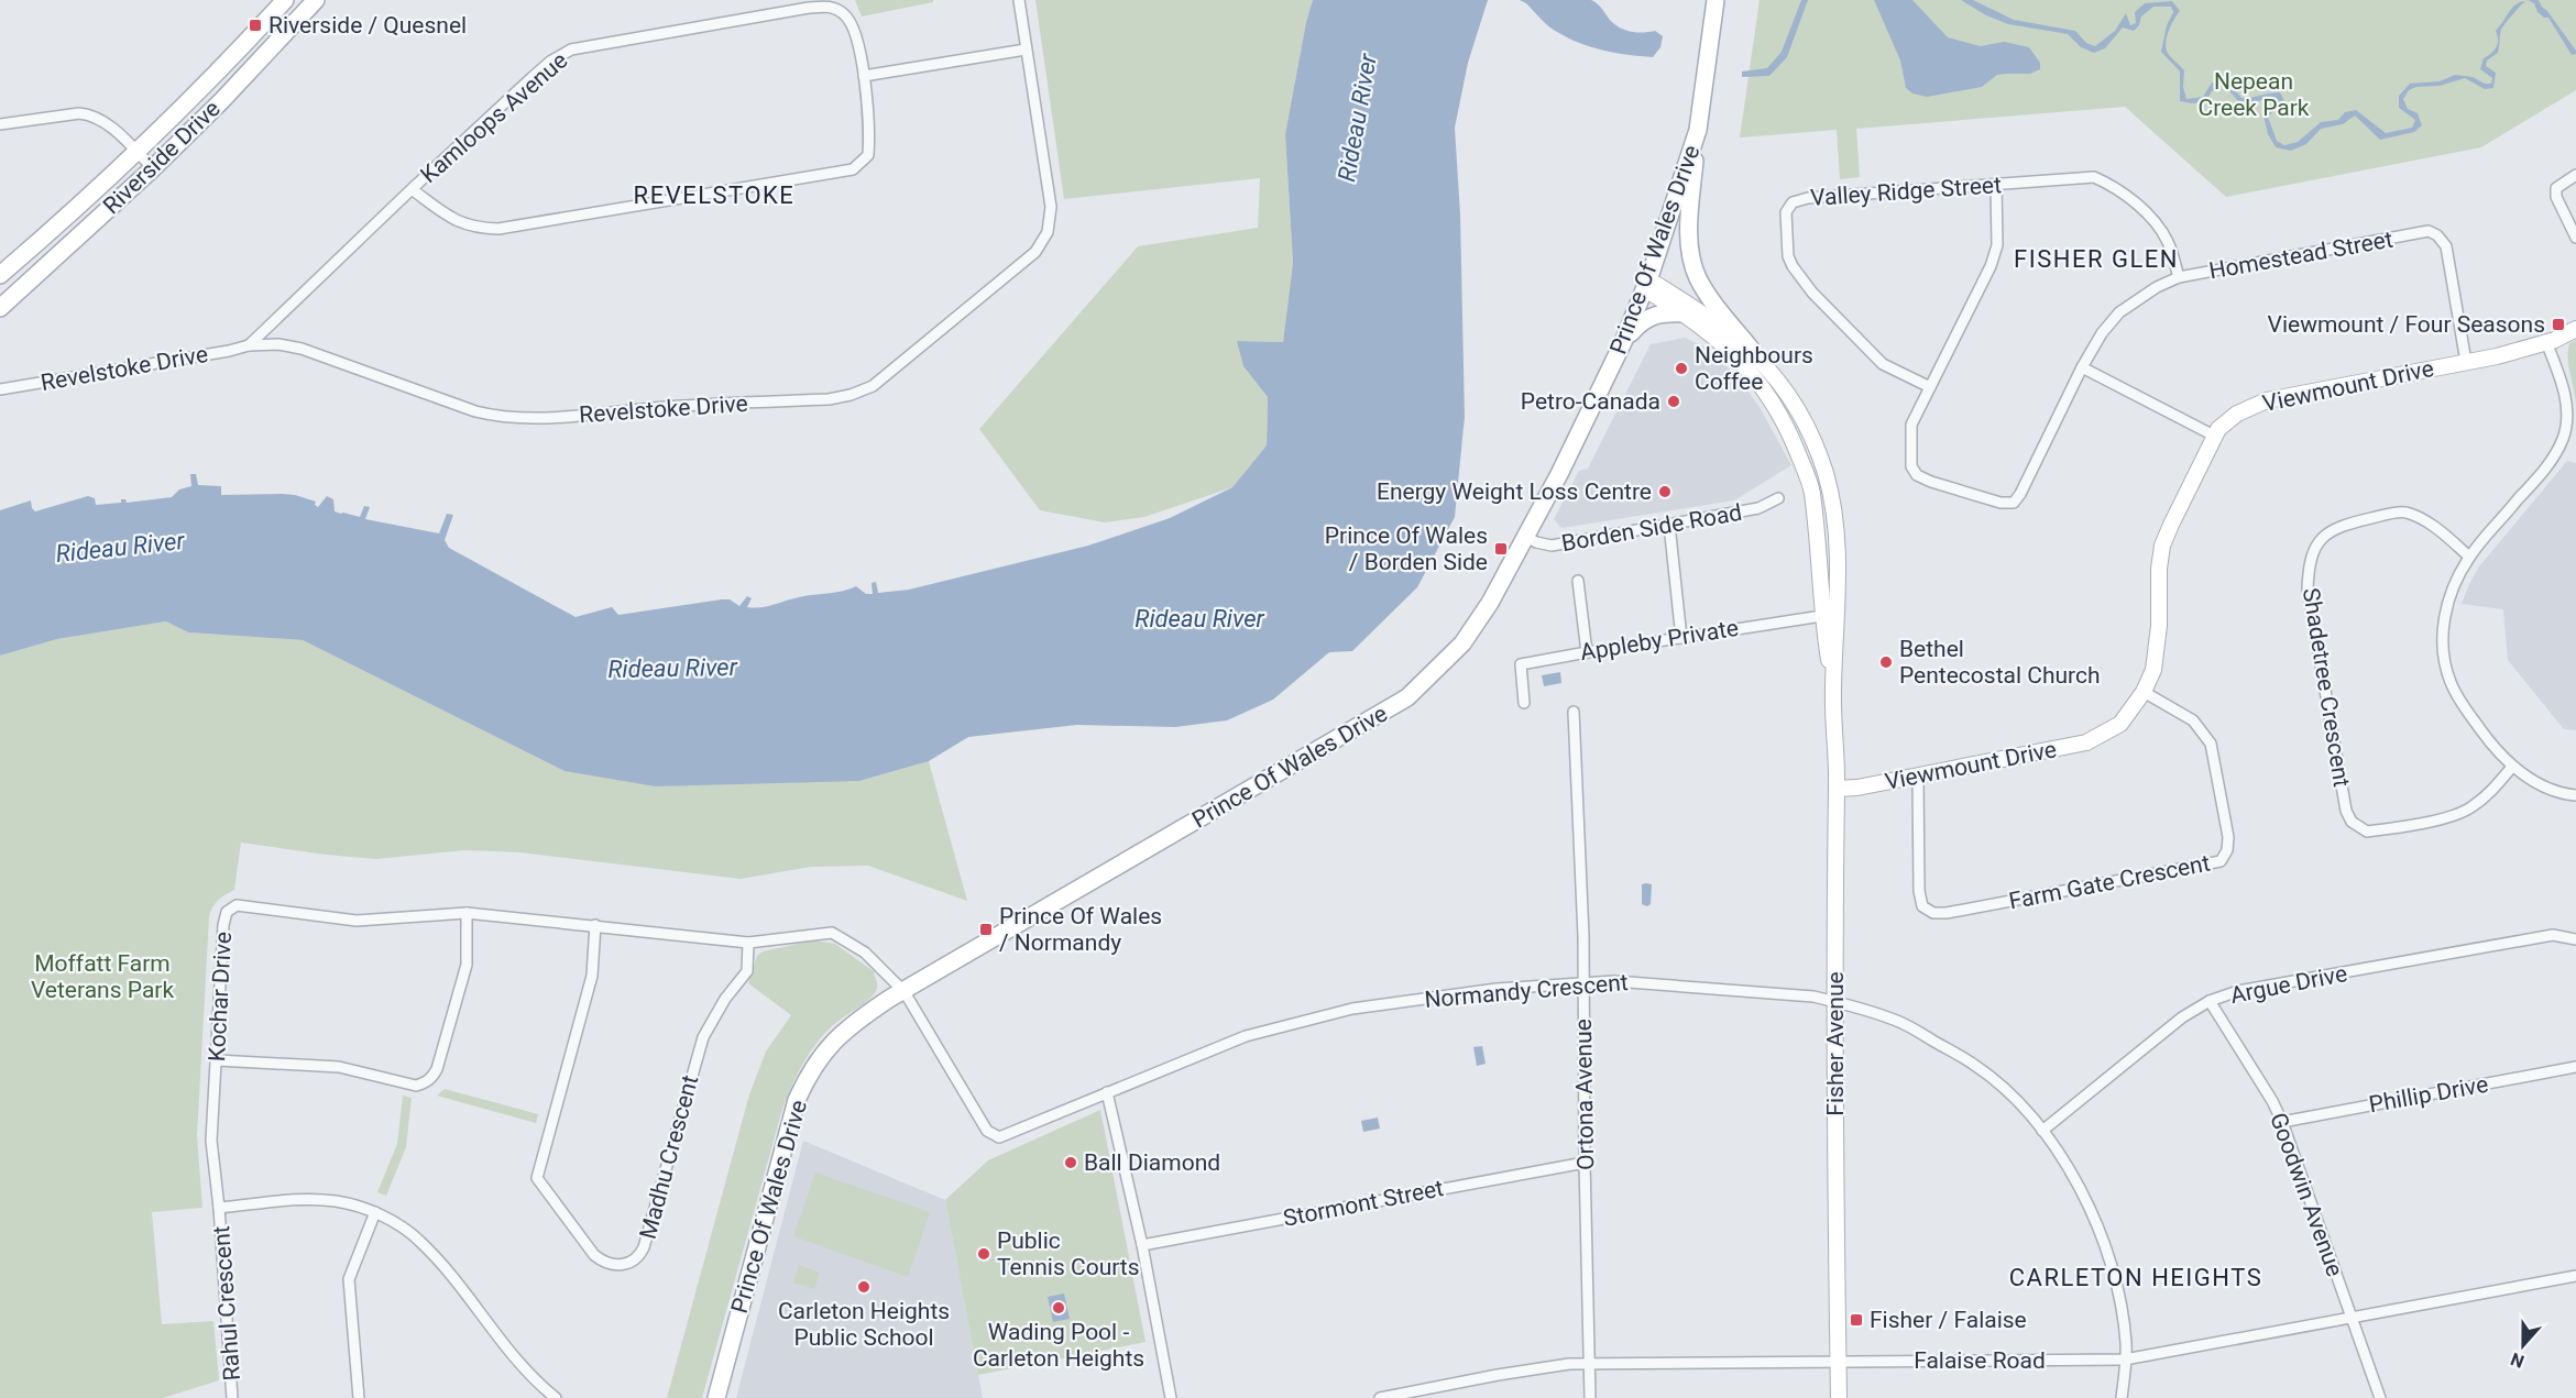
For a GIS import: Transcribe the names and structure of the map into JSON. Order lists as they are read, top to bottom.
{
  "streets": {
    "main road": [
      "Riverside Drive",
      "Prince Of Wales Drive",
      "Viewmount Drive",
      "Fisher Avenue"
    ],
    "street": [
      "Kamloops Avenue",
      "Valley Ridge Street",
      "Homestead Street",
      "Revelstoke Drive",
      "Borden Side Road",
      "Appleby Private",
      "Shadetree Crescent",
      "Farm Gate Crescent",
      "Argue Drive",
      "Normandy Crescent",
      "Kochar Drive",
      "Ortona Avenue",
      "Phillip Drive",
      "Madhu Crescent",
      "Goodwin Avenue",
      "Stormont Street",
      "Rahul Crescent",
      "Falaise Road"
    ]
  },
  "crossings": [
    ["Kamloops Avenue", "Revelstoke Drive"],
    ["Valley Ridge Street", "Homestead Street"],
    ["Prince Of Wales Drive", "Borden Side Road"],
    ["Prince Of Wales Drive", "Normandy Crescent"],
    ["Prince Of Wales Drive", "Kochar Drive"],
    ["Prince Of Wales Drive", "Fisher Avenue"],
    ["Homestead Street", "Viewmount Drive"],
    ["Viewmount Drive", "Farm Gate Crescent"],
    ["Viewmount Drive", "Fisher Avenue"],
    ["Appleby Private", "Fisher Avenue"],
    ["Argue Drive", "Normandy Crescent"],
    ["Argue Drive", "Goodwin Avenue"],
    ["Normandy Crescent", "Kochar Drive"],
    ["Normandy Crescent", "Fisher Avenue"],
    ["Normandy Crescent", "Ortona Avenue"],
    ["Normandy Crescent", "Falaise Road"],
    ["Kochar Drive", "Madhu Crescent"],
    ["Kochar Drive", "Rahul Crescent"],
    ["Fisher Avenue", "Falaise Road"],
    ["Ortona Avenue", "Stormont Street"],
    ["Ortona Avenue", "Falaise Road"],
    ["Phillip Drive", "Goodwin Avenue"],
    ["Goodwin Avenue", "Falaise Road"]
  ],
  "districts": ["REVELSTOKE", "FISHER GLEN", "CARLETON HEIGHTS"],
  "water": ["Rideau River"],
  "parks": ["Nepean Creek Park", "Moffatt Farm Veterans Park"],
  "places": {
    "transit": [
      "Riverside / Quesnel",
      "Viewmount / Four Seasons",
      "Prince Of Wales / Borden Side",
      "Prince Of Wales / Normandy",
      "Fisher / Falaise"
    ],
    "other": [
      "Neighbours Coffee",
      "Petro-Canada",
      "Energy Weight Loss Centre",
      "Bethel Pentecostal Church",
      "Ball Diamond",
      "Public Tennis Courts",
      "Carleton Heights Public School",
      "Wading Pool - Carleton Heights"
    ]
  },
  "north": "bottom"
}
